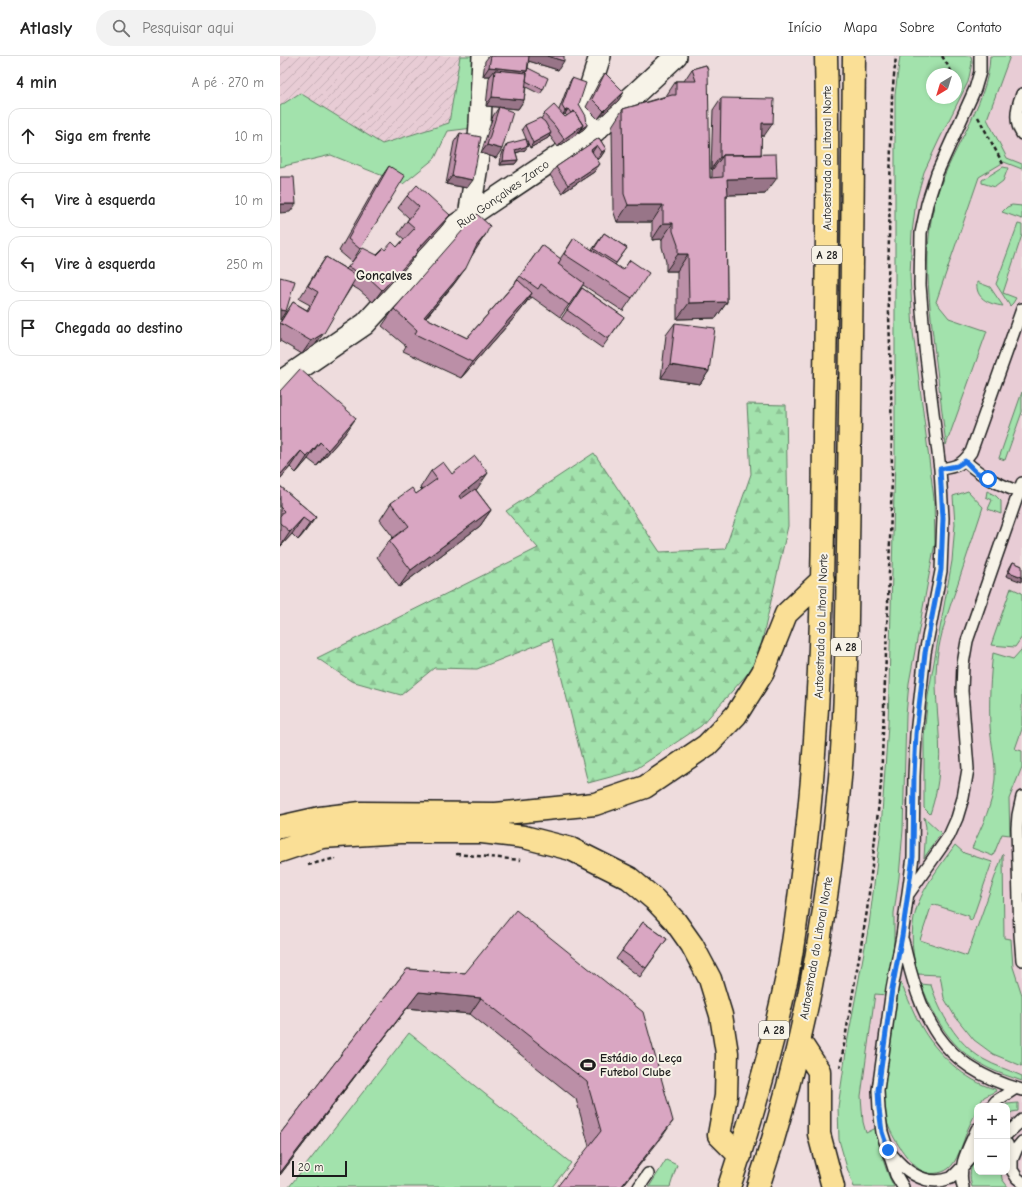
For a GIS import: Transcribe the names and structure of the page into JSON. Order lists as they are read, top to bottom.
{
  "streets": {
    "highway": ["Autoestrada do Litoral Norte", "A 28"],
    "street": ["Rua Gonçalves Zarco"]
  },
  "districts": ["Gonçalves"],
  "places": {
    "sports": ["Estádio do Leça Futebol Clube"]
  },
  "scale_bar": "20 m",
  "north": "bottom left",
  "page": {
    "header": "Atlasly",
    "search": "Pesquisar aqui",
    "nav": [
      "Início",
      "Mapa",
      "Sobre",
      "Contato"
    ],
    "heading": ["4 min", "A pé · 270 m"],
    "list": [
      ["Siga em frente", "10 m"],
      ["Vire à esquerda", "10 m"],
      ["Vire à esquerda", "250 m"],
      "Chegada ao destino"
    ],
    "map_buttons": ["+", "−"],
    "scale": "20 m"
  }
}
